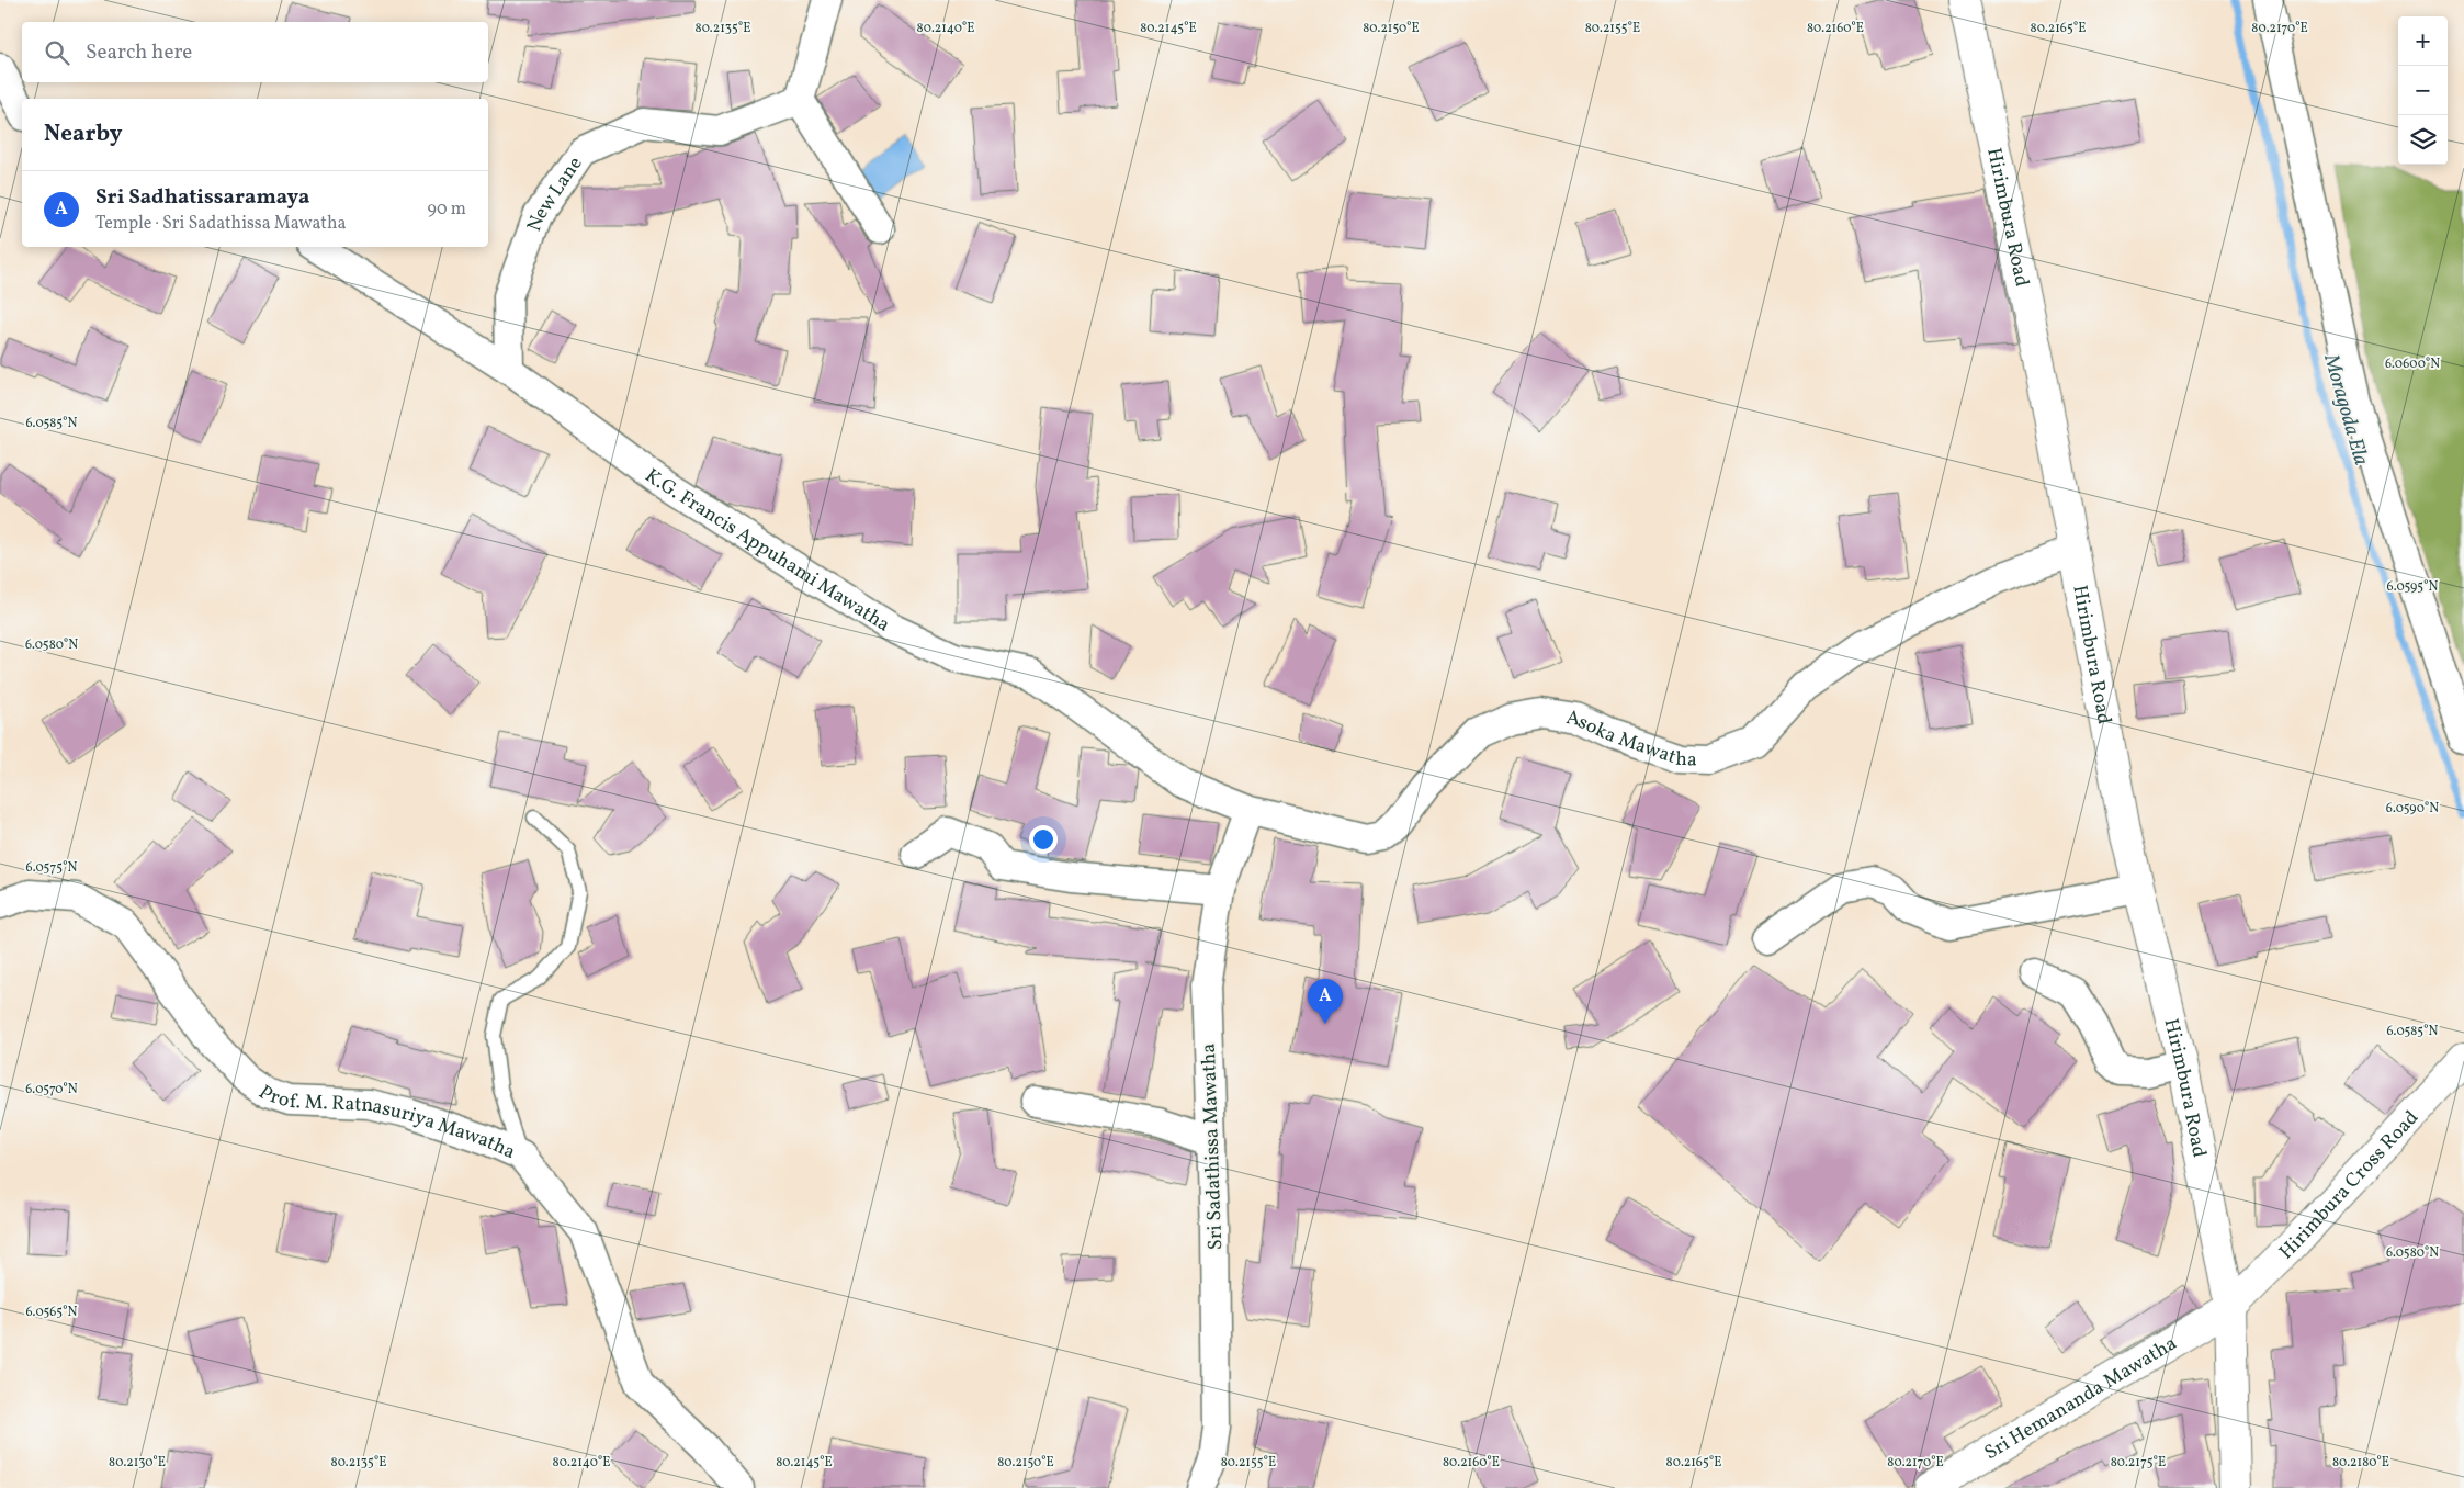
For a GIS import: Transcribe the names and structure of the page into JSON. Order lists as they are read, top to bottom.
{
  "streets": {
    "main road": ["Hirimbura Road", "Hirimbura Cross Road", "Sri Hemananda Mawatha"],
    "street": [
      "New Lane",
      "K.G. Francis Appuhami Mawatha",
      "Asoka Mawatha",
      "Prof. M. Ratnasuriya Mawatha",
      "Sri Sadathissa Mawatha"
    ]
  },
  "crossings": [
    ["New Lane", "K.G. Francis Appuhami Mawatha"],
    ["Hirimbura Road", "Asoka Mawatha"],
    ["Hirimbura Road", "Hirimbura Cross Road"],
    ["Hirimbura Road", "Sri Hemananda Mawatha"],
    ["K.G. Francis Appuhami Mawatha", "Asoka Mawatha"],
    ["K.G. Francis Appuhami Mawatha", "Sri Sadathissa Mawatha"],
    ["Asoka Mawatha", "Sri Sadathissa Mawatha"],
    ["Hirimbura Cross Road", "Sri Hemananda Mawatha"]
  ],
  "water": ["Moragoda Ela"],
  "page": {
    "map_buttons": ["+", "−"],
    "search": "Search here",
    "heading": "Nearby",
    "list": [
      {
        "mark": "A",
        "name": "Sri Sadhatissaramaya",
        "note": "Temple · Sri Sadathissa Mawatha",
        "value": "90 m"
      }
    ],
    "pins": "A"
  },
  "coordinates": [
    "80.2135°E",
    "80.2140°E",
    "80.2145°E",
    "80.2150°E",
    "80.2155°E",
    "80.2160°E",
    "80.2165°E",
    "80.2170°E",
    "6.0600°N",
    "6.0585°N",
    "6.0595°N",
    "6.0580°N",
    "6.0590°N",
    "6.0575°N",
    "6.0570°N",
    "6.0565°N",
    "80.2130°E",
    "80.2175°E",
    "80.2180°E"
  ]
}
